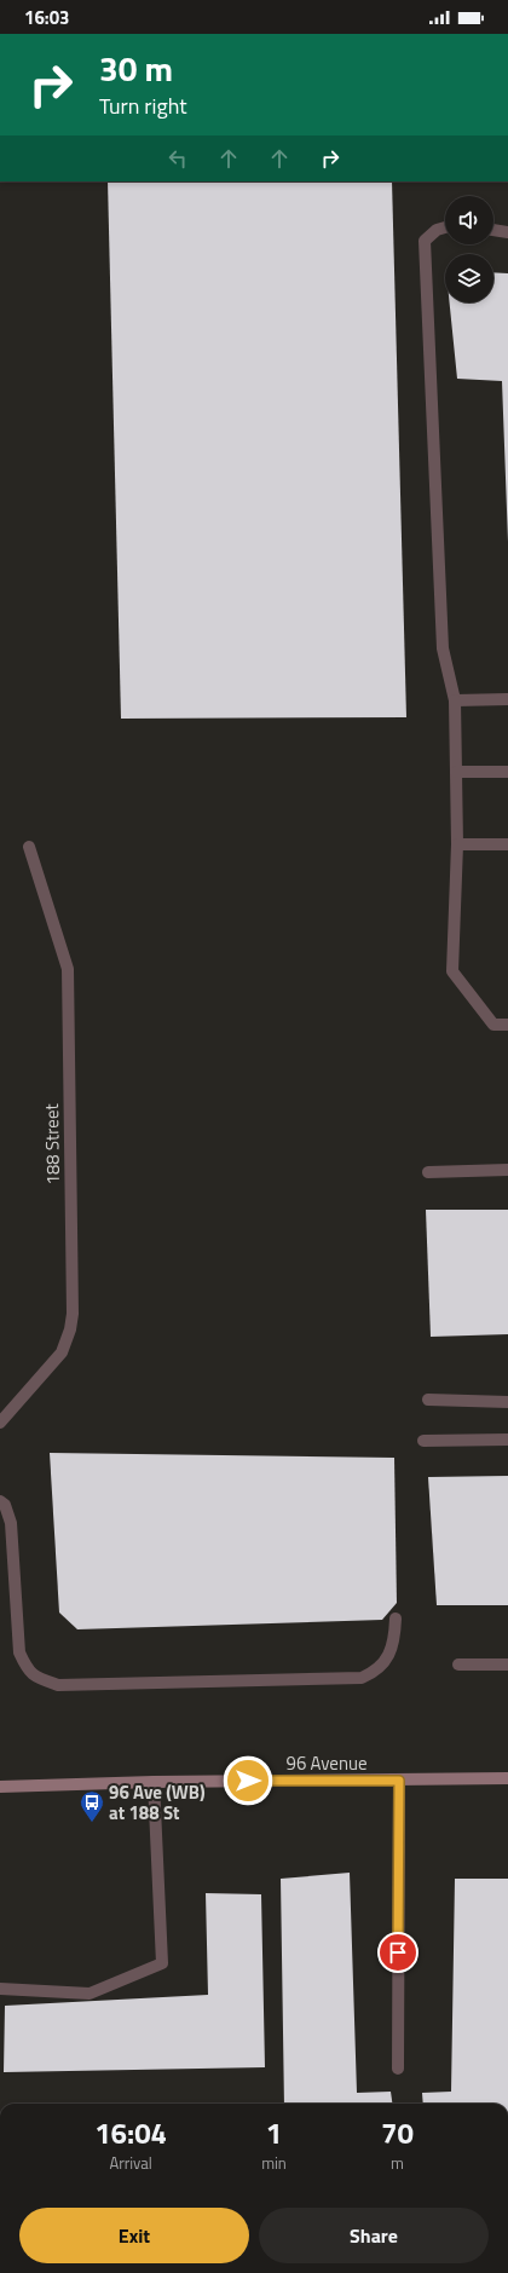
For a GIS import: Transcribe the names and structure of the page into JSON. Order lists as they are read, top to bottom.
{
  "streets": {
    "main road": ["96 Avenue"],
    "street": ["188 Street"]
  },
  "places": {
    "bus stop": ["96 Ave (WB) at 188 St"]
  },
  "page": {
    "status": "16:03",
    "turn": ["30 m", "Turn right"],
    "eta": [
      "16:04",
      "Arrival",
      "1",
      "min",
      "70",
      "m"
    ],
    "buttons": ["Exit", "Share"]
  }
}
